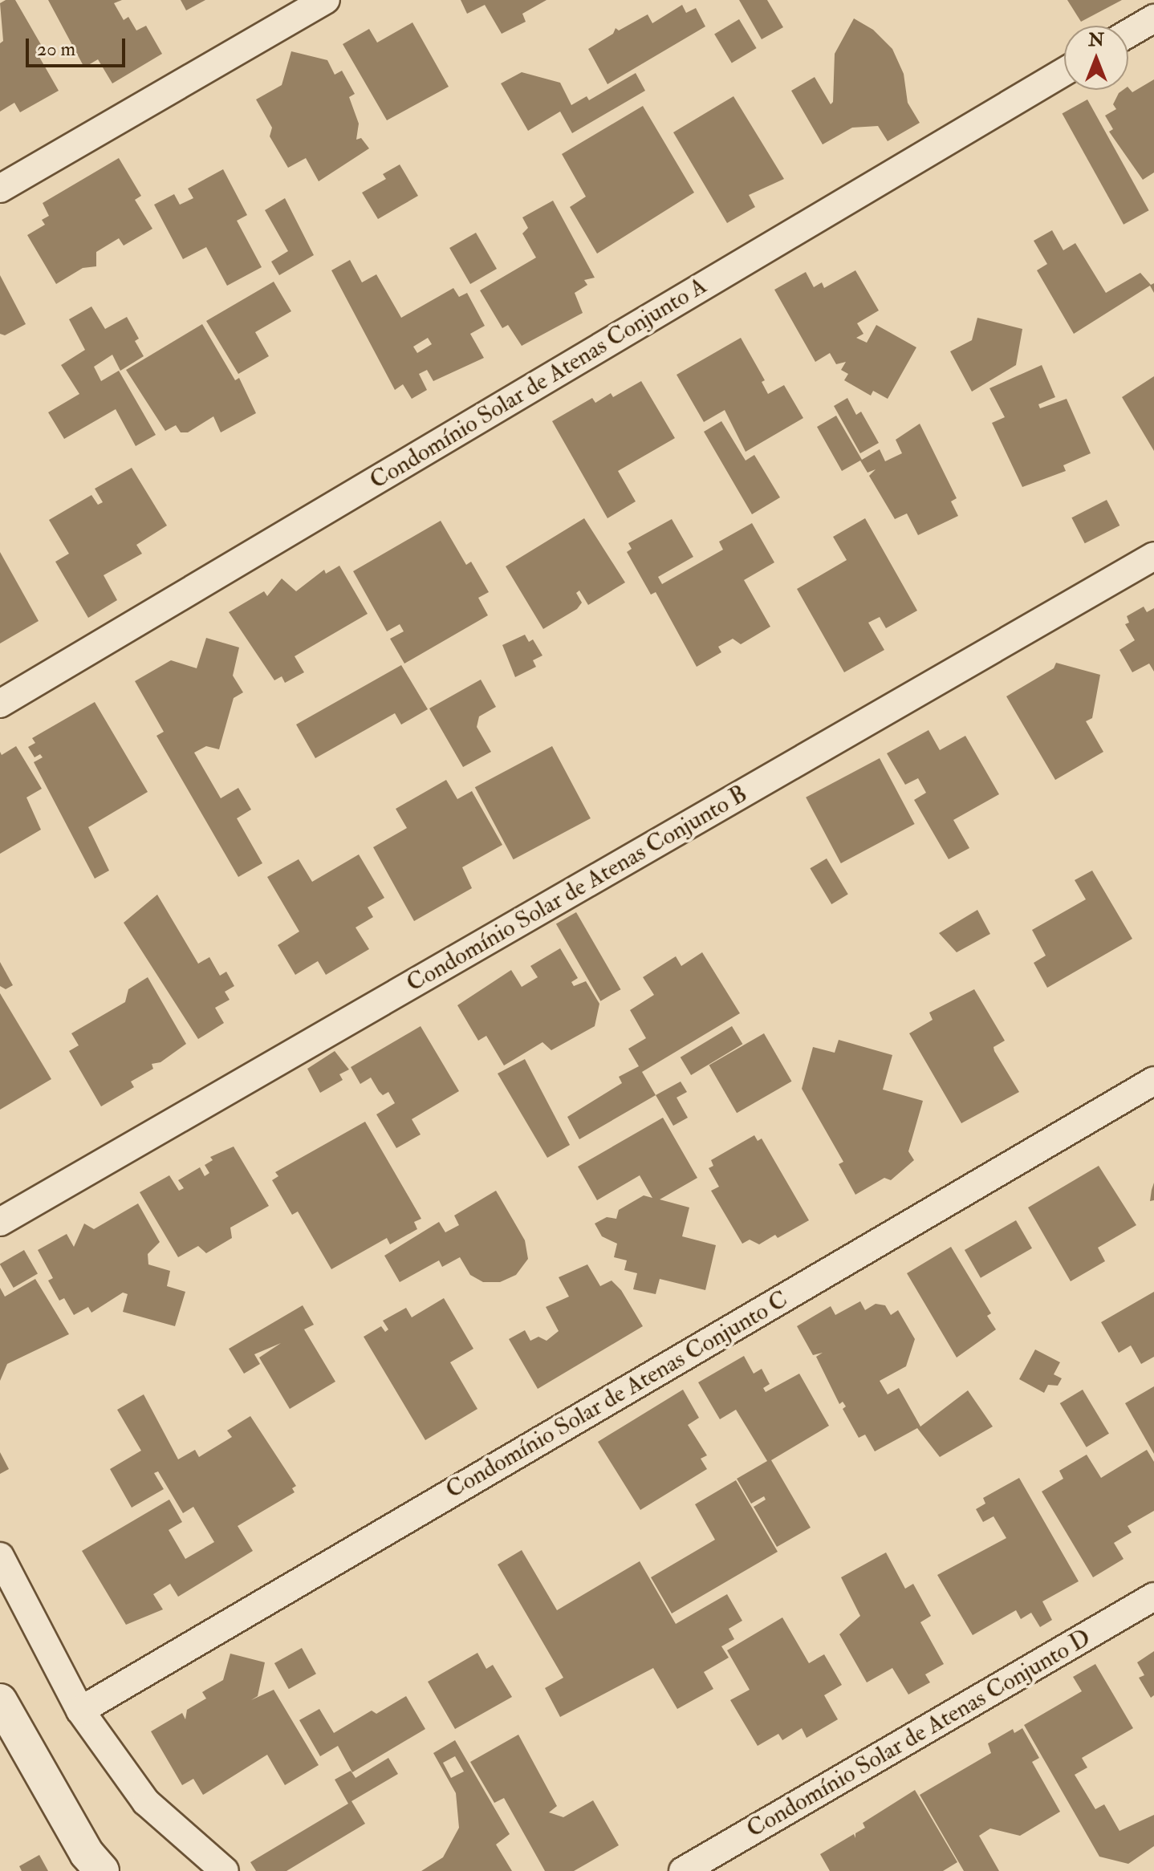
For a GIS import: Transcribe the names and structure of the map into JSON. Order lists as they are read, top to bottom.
{
  "streets": {
    "street": [
      "Condomínio Solar de Atenas Conjunto A",
      "Condomínio Solar de Atenas Conjunto B",
      "Condomínio Solar de Atenas Conjunto C",
      "Condomínio Solar de Atenas Conjunto D"
    ]
  },
  "scale_bar": "20 m",
  "north": "top"
}
